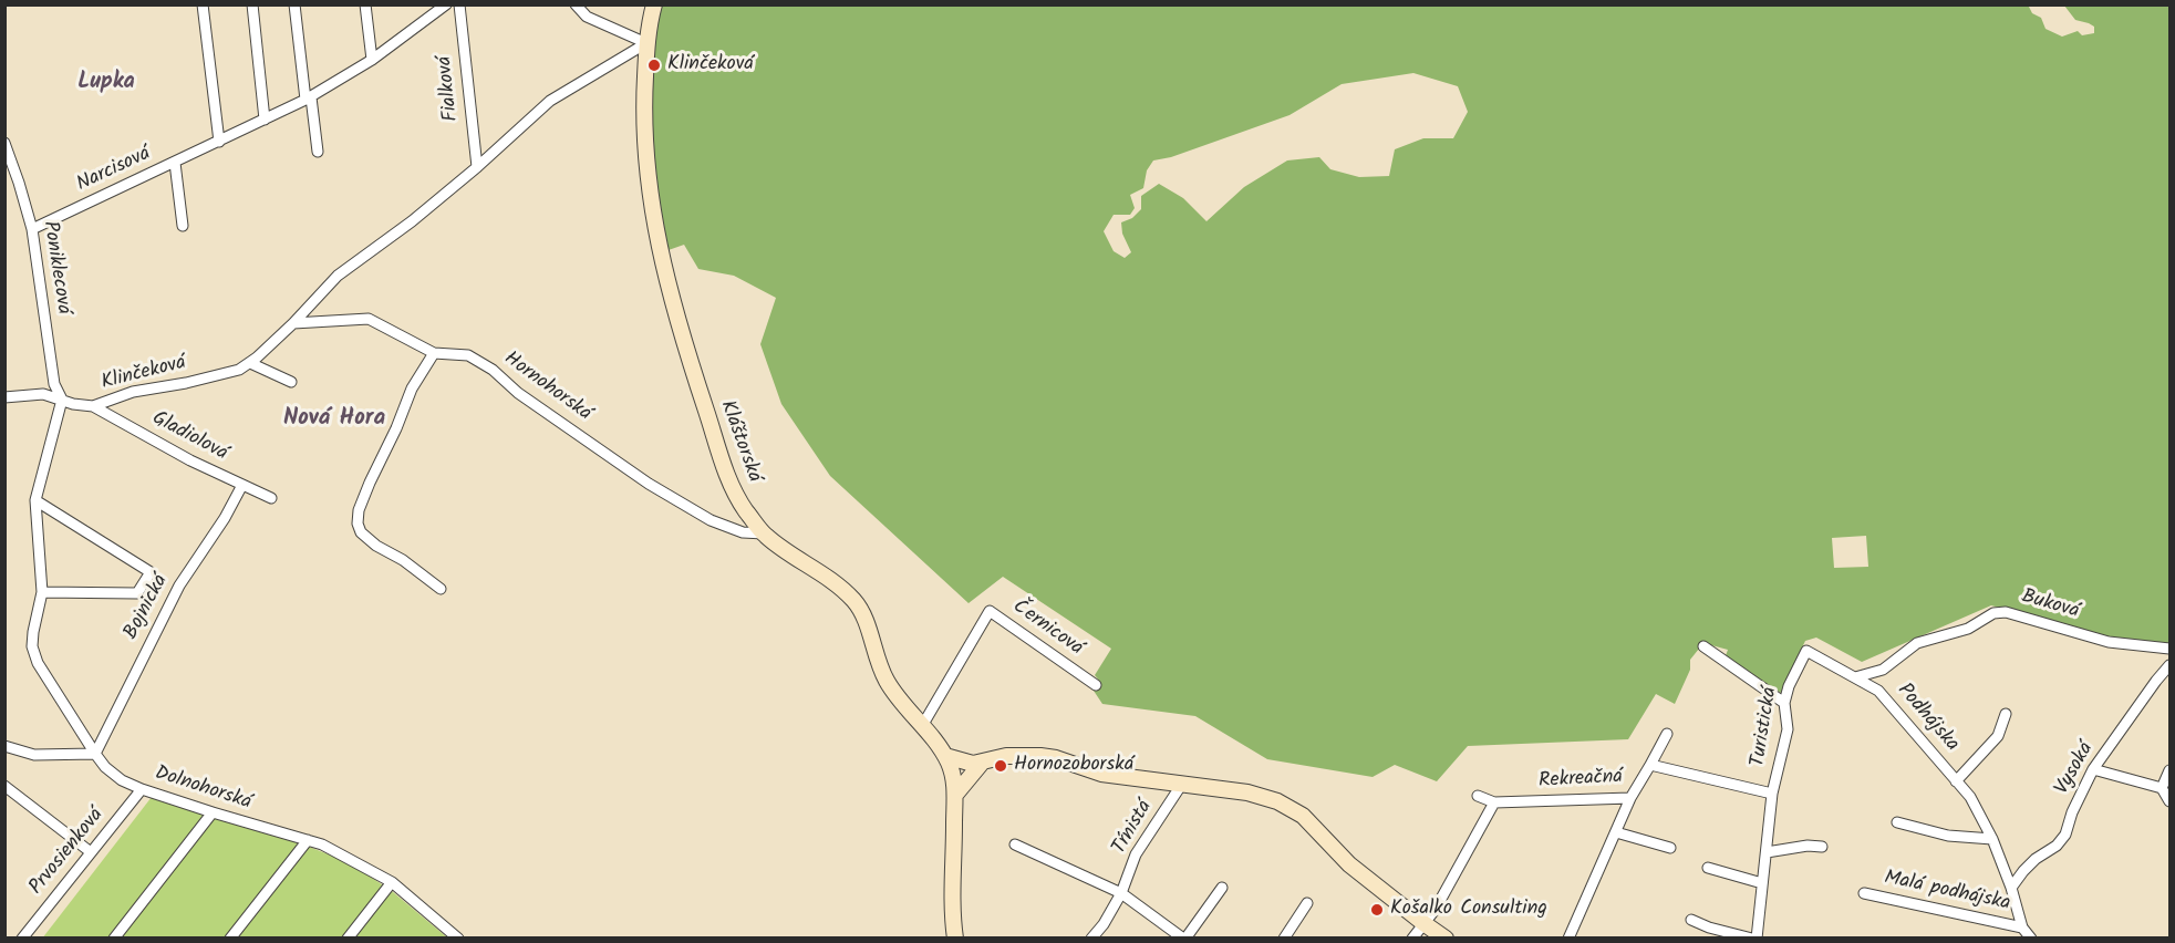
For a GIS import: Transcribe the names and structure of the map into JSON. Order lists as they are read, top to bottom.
{
  "streets": {
    "street": [
      "Fialková",
      "Narcisová",
      "Poniklecová",
      "Klinčeková",
      "Hornohorská",
      "Gladiolová",
      "Kláštorská",
      "Buková",
      "Bojnická",
      "Černicová",
      "Podhájska",
      "Turistická",
      "Vysoká",
      "Rekreačná",
      "Dolnohorská",
      "Tŕnistá",
      "Prvosienková",
      "Malá podhájska"
    ]
  },
  "crossings": [
    ["Fialková", "Klinčeková"],
    ["Narcisová", "Poniklecová"],
    ["Poniklecová", "Klinčeková"],
    ["Poniklecová", "Dolnohorská"],
    ["Klinčeková", "Hornohorská"],
    ["Klinčeková", "Gladiolová"],
    ["Klinčeková", "Kláštorská"],
    ["Klinčeková", "Dolnohorská"],
    ["Hornohorská", "Kláštorská"],
    ["Gladiolová", "Bojnická"],
    ["Kláštorská", "Černicová"],
    ["Buková", "Podhájska"],
    ["Bojnická", "Dolnohorská"],
    ["Podhájska", "Turistická"],
    ["Podhájska", "Vysoká"],
    ["Podhájska", "Malá podhájska"],
    ["Turistická", "Rekreačná"],
    ["Dolnohorská", "Prvosienková"]
  ],
  "districts": ["Lupka", "Nová Hora"],
  "places": ["Klinčeková", "Hornozoborská", "Košalko Consulting"]
}
